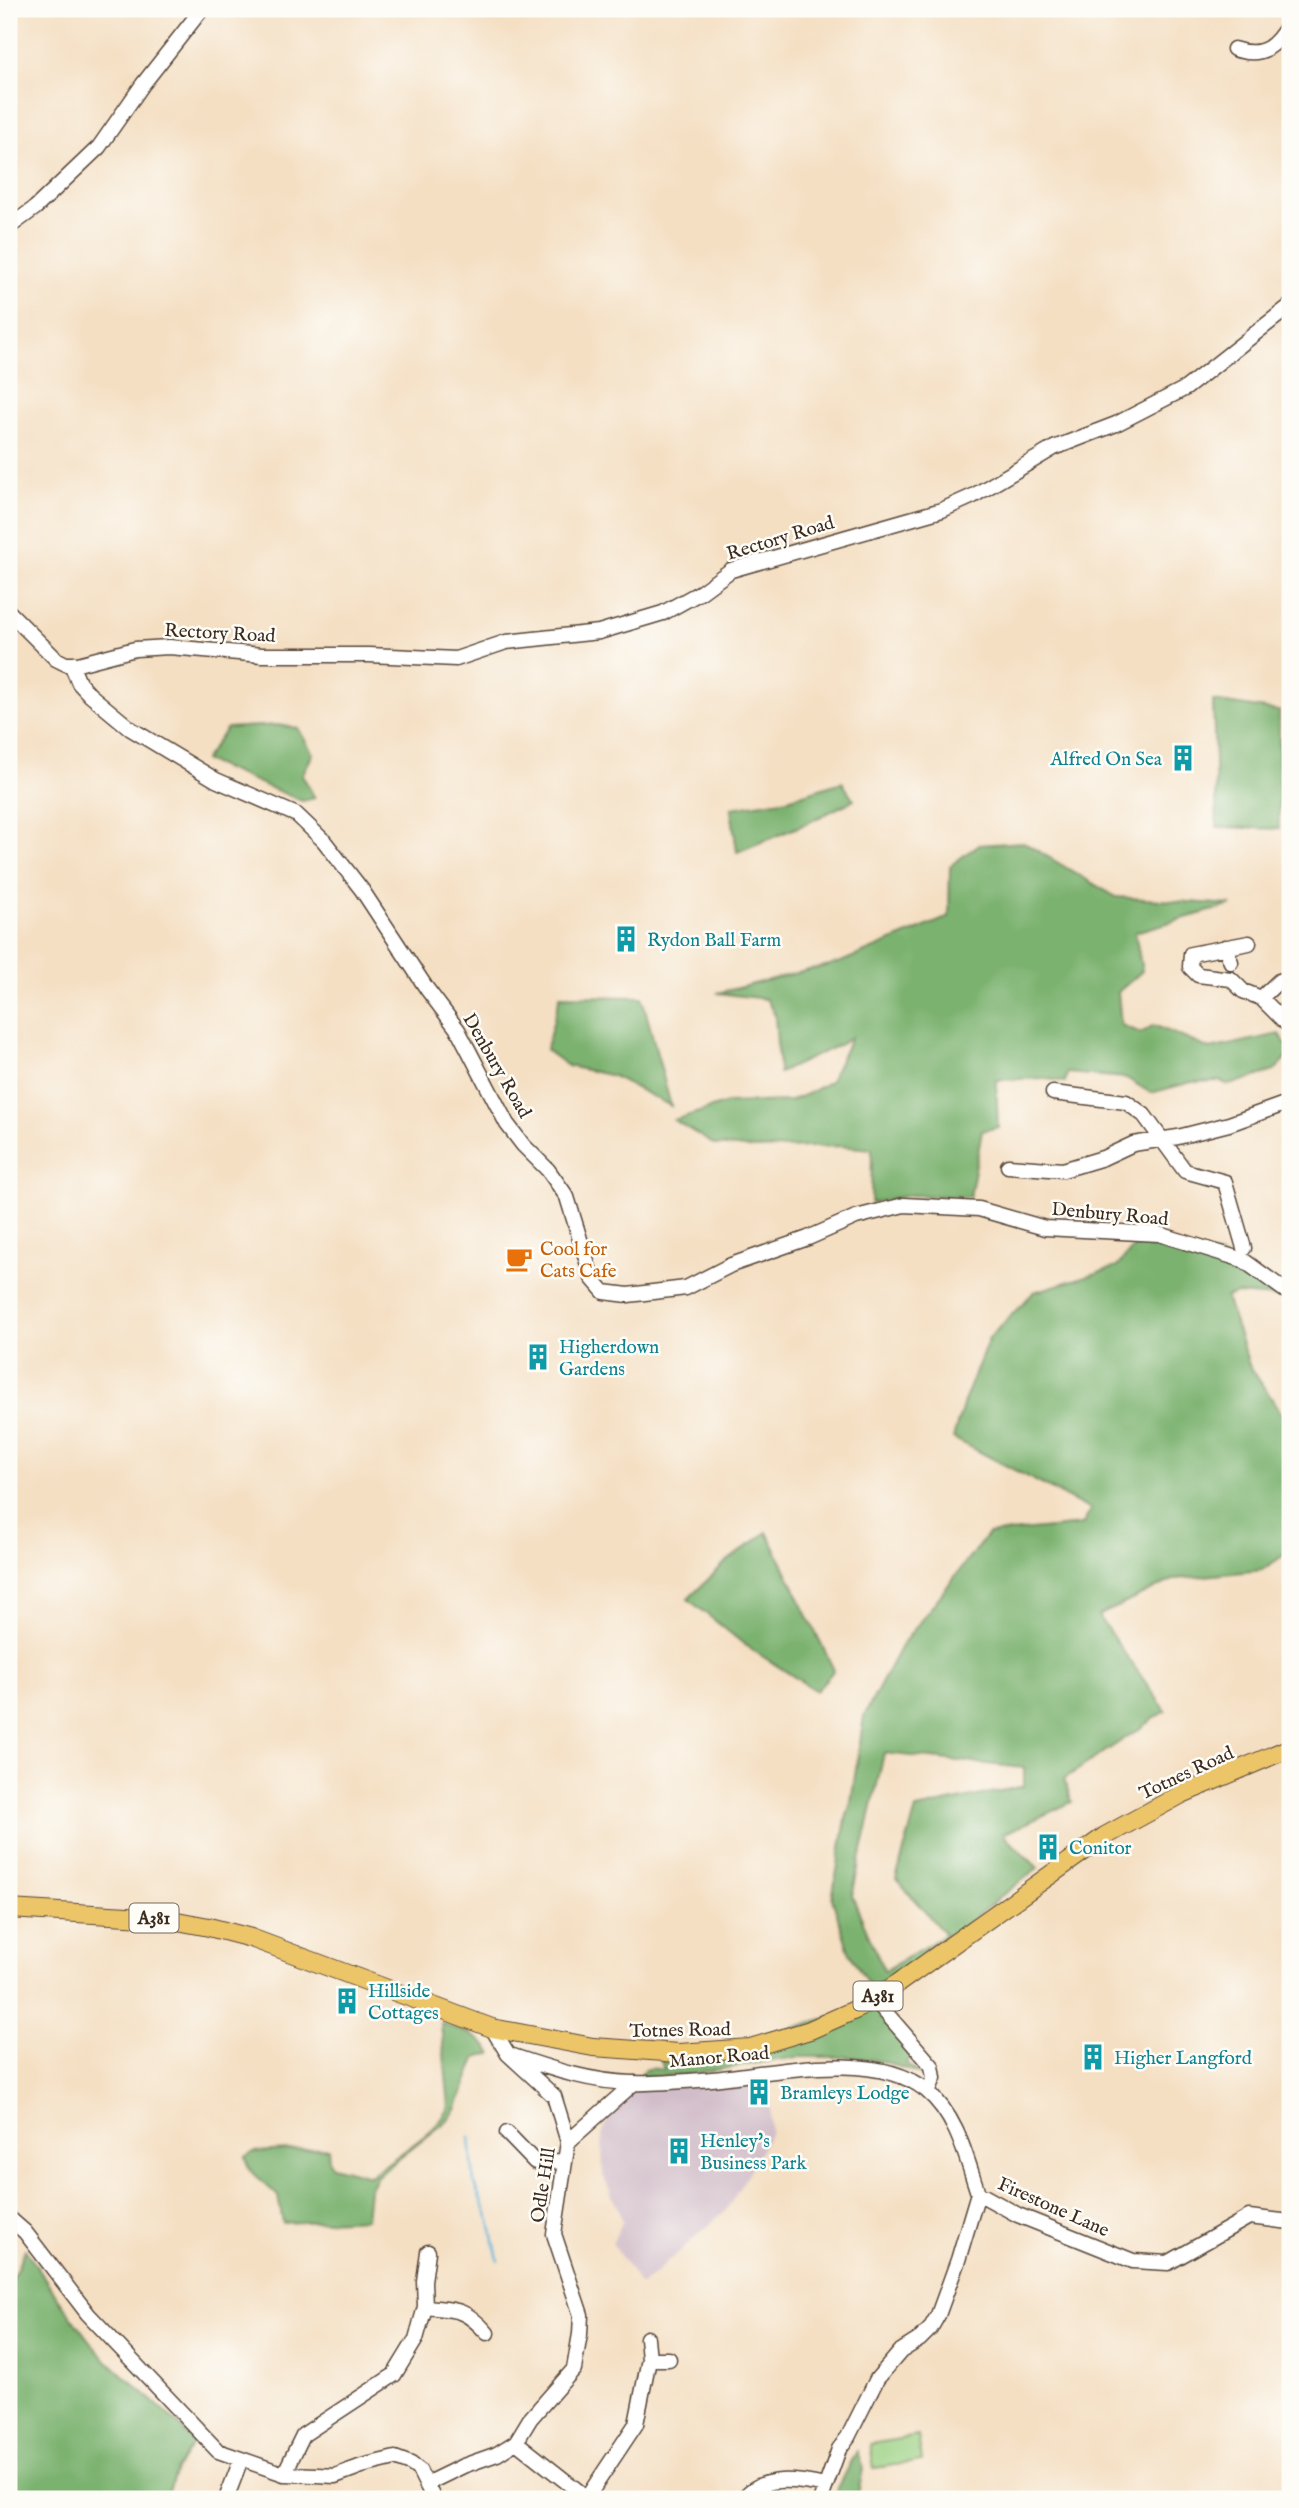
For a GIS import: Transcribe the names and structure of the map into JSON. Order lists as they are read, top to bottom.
{
  "streets": {
    "main road": ["Totnes Road", "A381"],
    "street": [
      "Rectory Road",
      "Denbury Road",
      "Manor Road",
      "Odle Hill",
      "Firestone Lane"
    ]
  },
  "crossings": [
    ["Rectory Road", "Denbury Road"],
    ["Totnes Road", "Odle Hill"],
    ["Manor Road", "Odle Hill"],
    ["Manor Road", "Firestone Lane"]
  ],
  "places": {
    "building": [
      "Alfred On Sea",
      "Rydon Ball Farm",
      "Higherdown Gardens",
      "Conitor",
      "Hillside Cottages",
      "Higher Langford",
      "Bramleys Lodge",
      "Henley's Business Park"
    ],
    "cafe": ["Cool for Cats Cafe"]
  }
}
